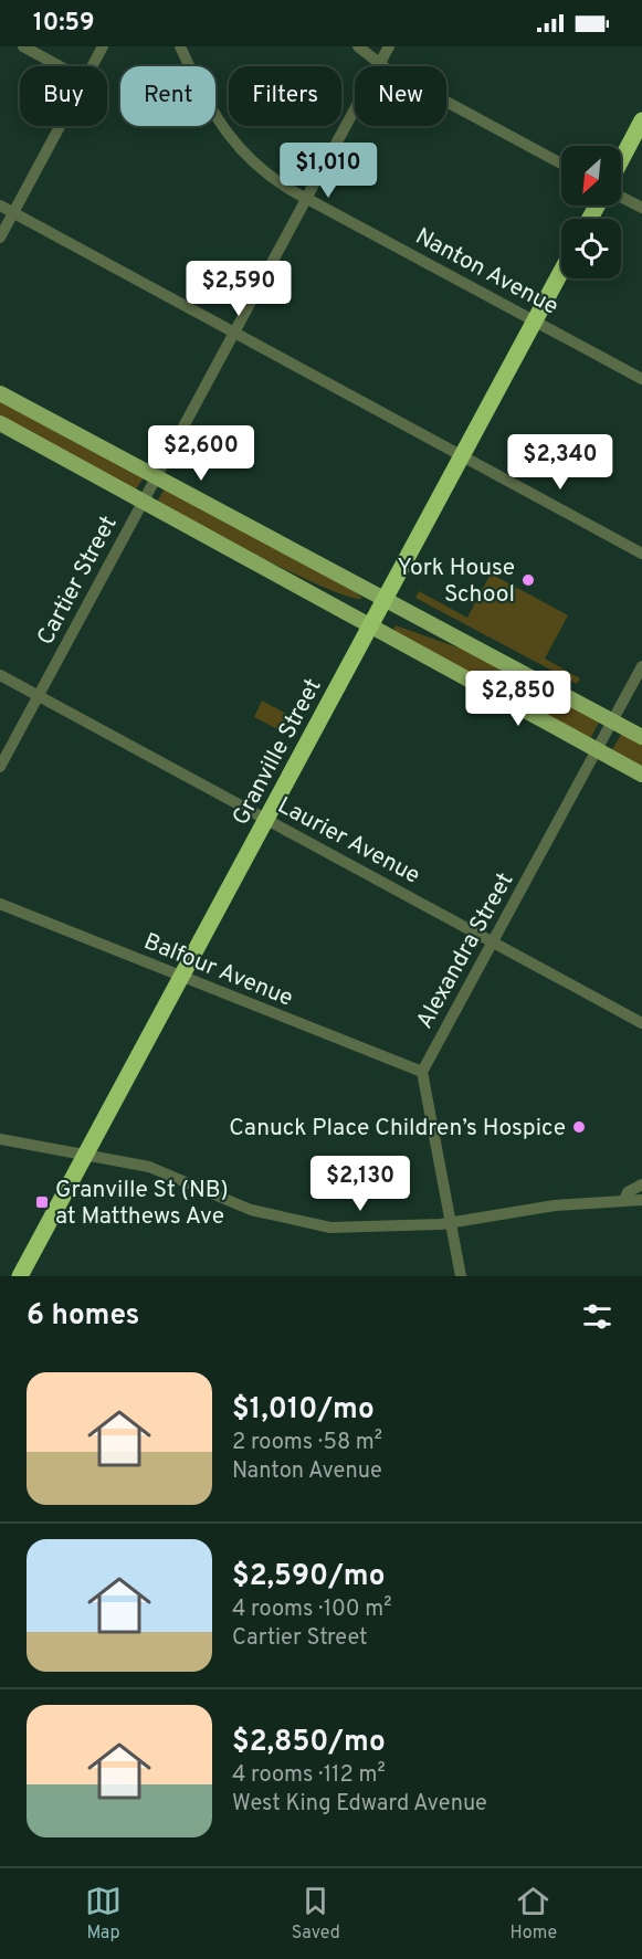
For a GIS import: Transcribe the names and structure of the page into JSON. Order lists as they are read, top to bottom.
{
  "streets": {
    "highway": ["Granville Street"],
    "street": [
      "Nanton Avenue",
      "Cartier Street",
      "Laurier Avenue",
      "Alexandra Street",
      "Balfour Avenue"
    ]
  },
  "crossings": [
    ["Nanton Avenue", "Cartier Street"],
    ["Nanton Avenue", "Granville Street"],
    ["Cartier Street", "Laurier Avenue"],
    ["Granville Street", "Laurier Avenue"],
    ["Granville Street", "Balfour Avenue"],
    ["Laurier Avenue", "Alexandra Street"],
    ["Alexandra Street", "Balfour Avenue"]
  ],
  "places": {
    "other": ["York House School", "Canuck Place Children’s Hospice"],
    "transit": ["Granville St (NB) at Matthews Ave"]
  },
  "north": "bottom left",
  "page": {
    "status": "10:59",
    "chip": [
      "Buy",
      "Rent",
      "Filters",
      "New"
    ],
    "price": [
      "$1,010",
      "$2,590",
      "$2,600",
      "$2,340",
      "$2,850",
      "$2,130"
    ],
    "heading": "6 homes",
    "list": [
      {
        "name": "$1,010/mo",
        "note": "2 rooms · 58 m² · Nanton Avenue"
      },
      {
        "name": "$2,590/mo",
        "note": "4 rooms · 100 m² · Cartier Street"
      },
      {
        "name": "$2,850/mo",
        "note": "4 rooms · 112 m² · West King Edward Avenue"
      }
    ],
    "tabs": ["Map", "Saved", "Home"]
  }
}
